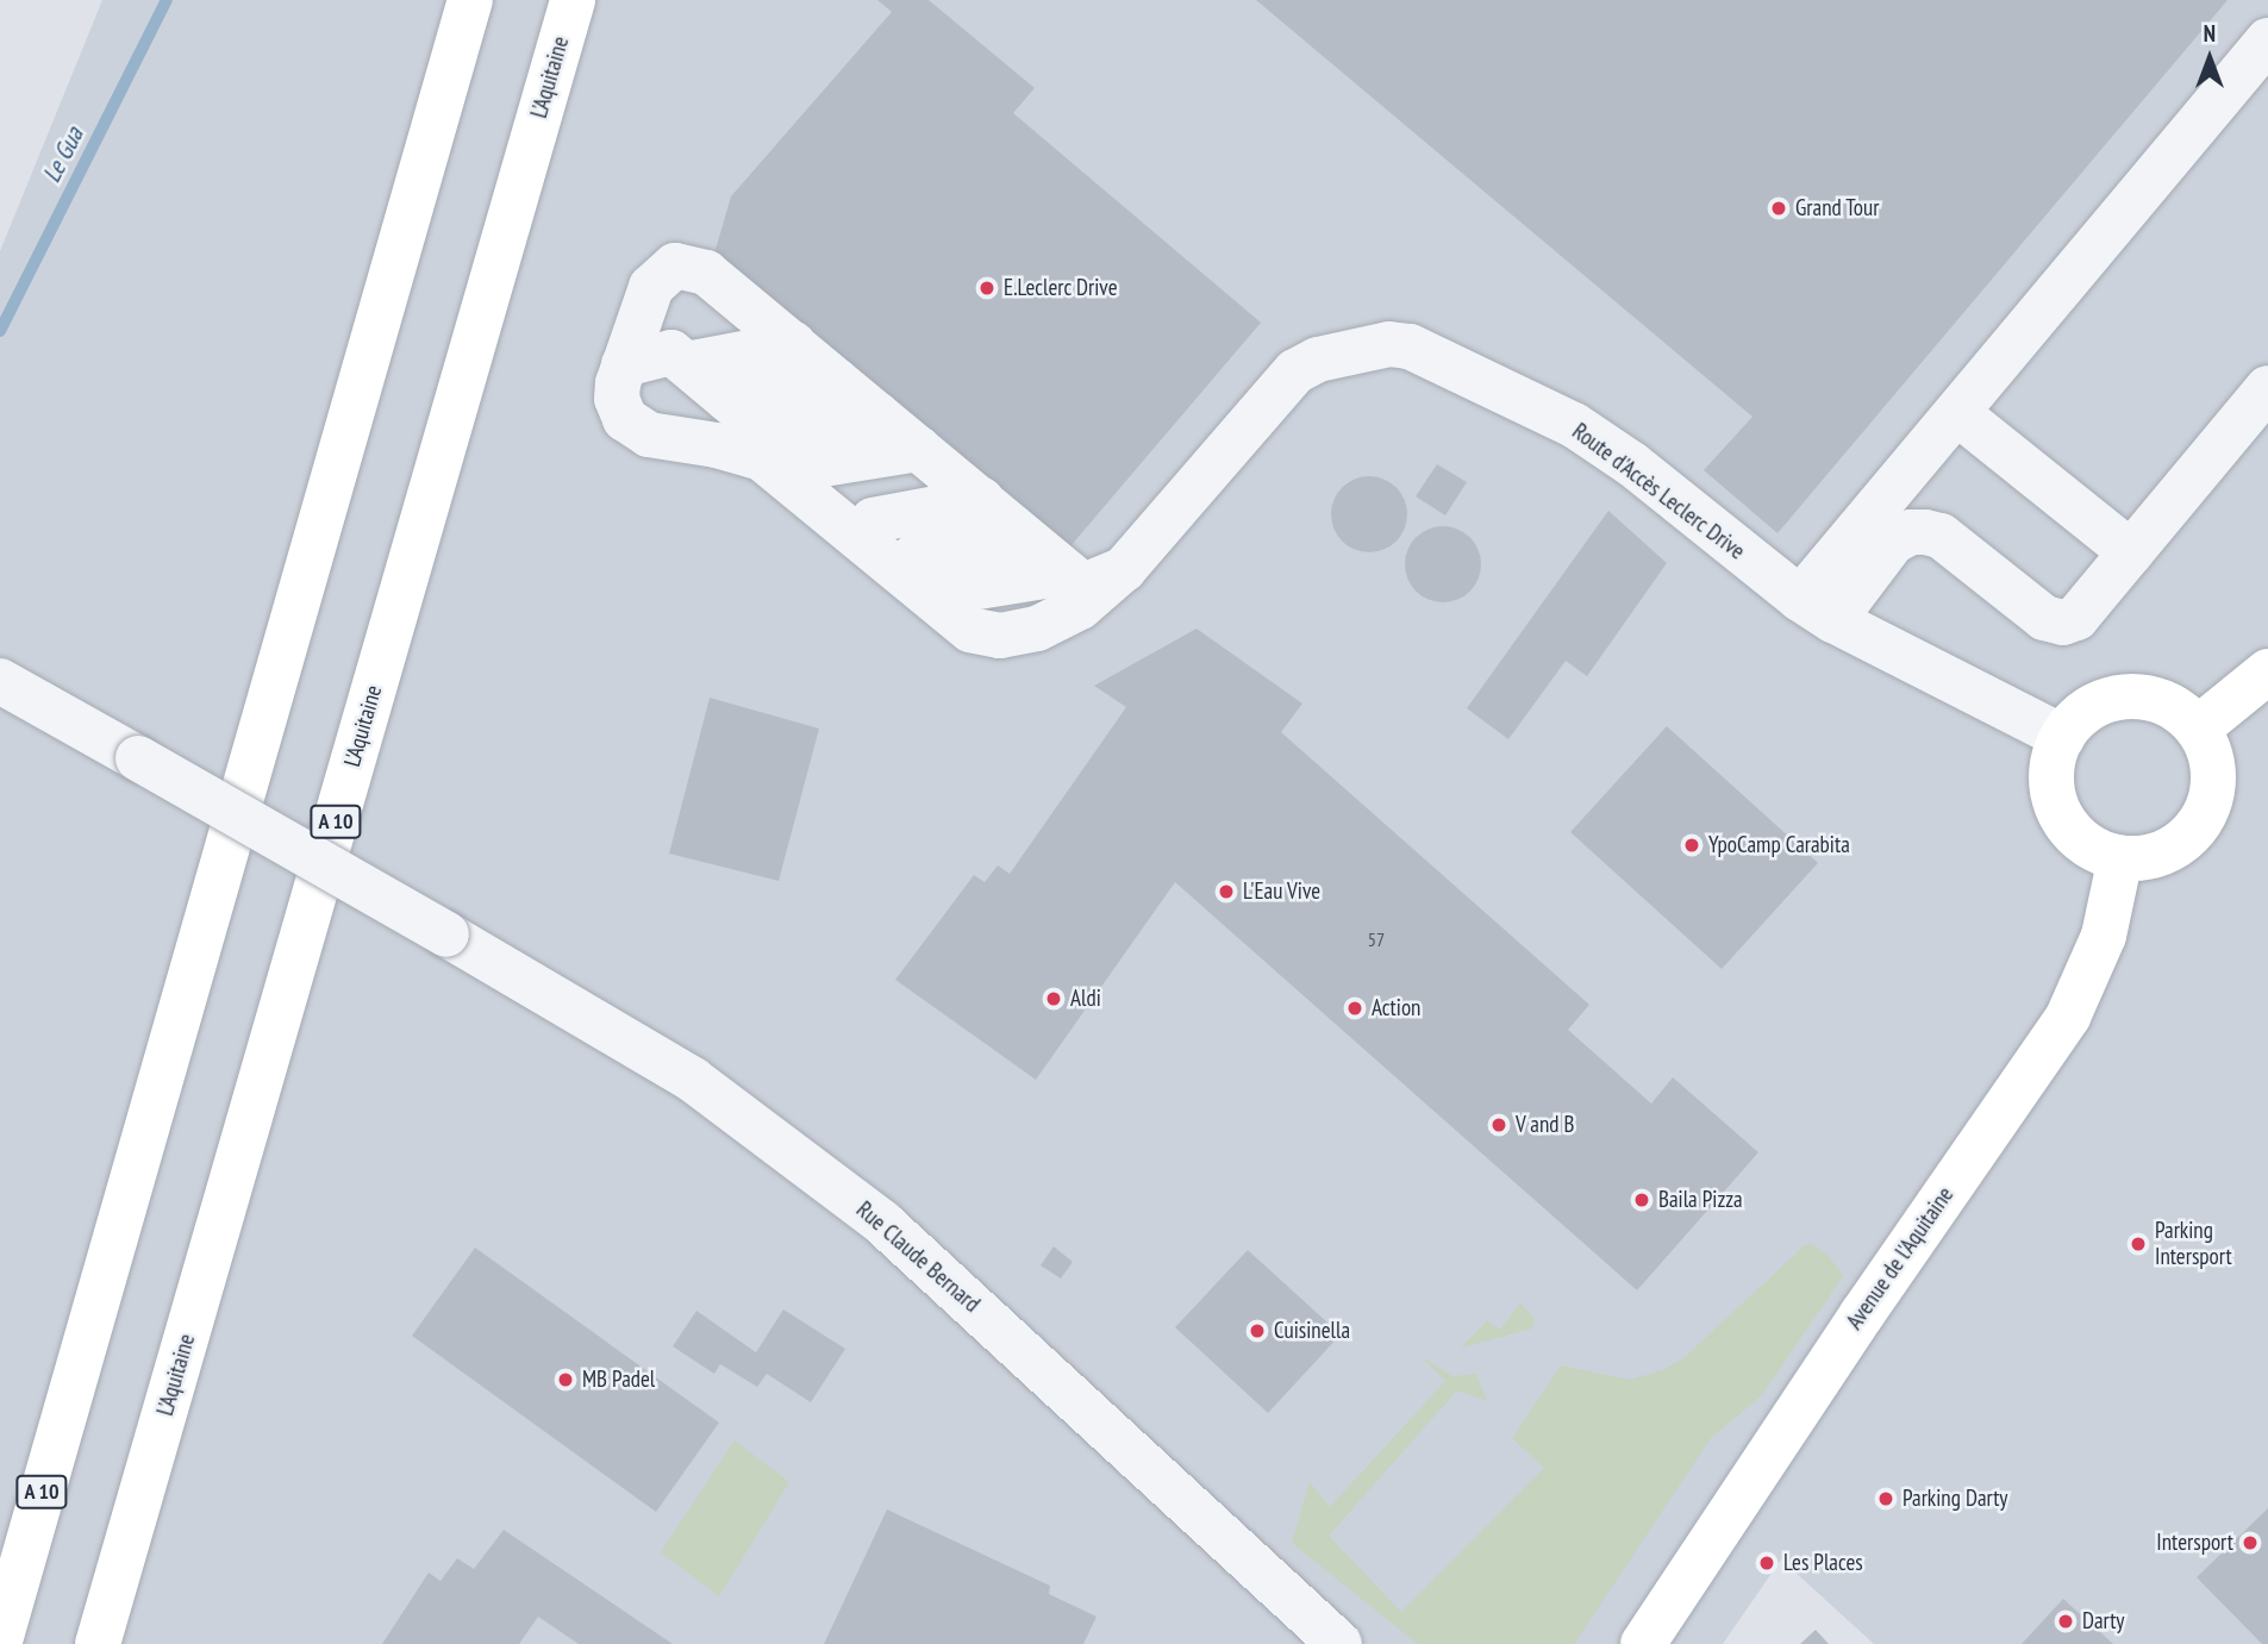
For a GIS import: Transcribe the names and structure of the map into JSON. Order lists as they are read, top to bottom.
{
  "streets": {
    "main road": ["L'Aquitaine", "A 10", "Avenue de l'Aquitaine"],
    "street": ["Route d'Accès Leclerc Drive", "Rue Claude Bernard"]
  },
  "crossings": [
    ["Route d'Accès Leclerc Drive", "Avenue de l'Aquitaine"]
  ],
  "water": ["Le Gua"],
  "places": [
    "Grand Tour",
    "E.Leclerc Drive",
    "YpoCamp Carabita",
    "L'Eau Vive",
    "Aldi",
    "Action",
    "V and B",
    "Baila Pizza",
    "Parking Intersport",
    "Cuisinella",
    "MB Padel",
    "Parking Darty",
    "Intersport",
    "Les Places",
    "Darty"
  ],
  "house_numbers": ["57"],
  "north": "top"
}
